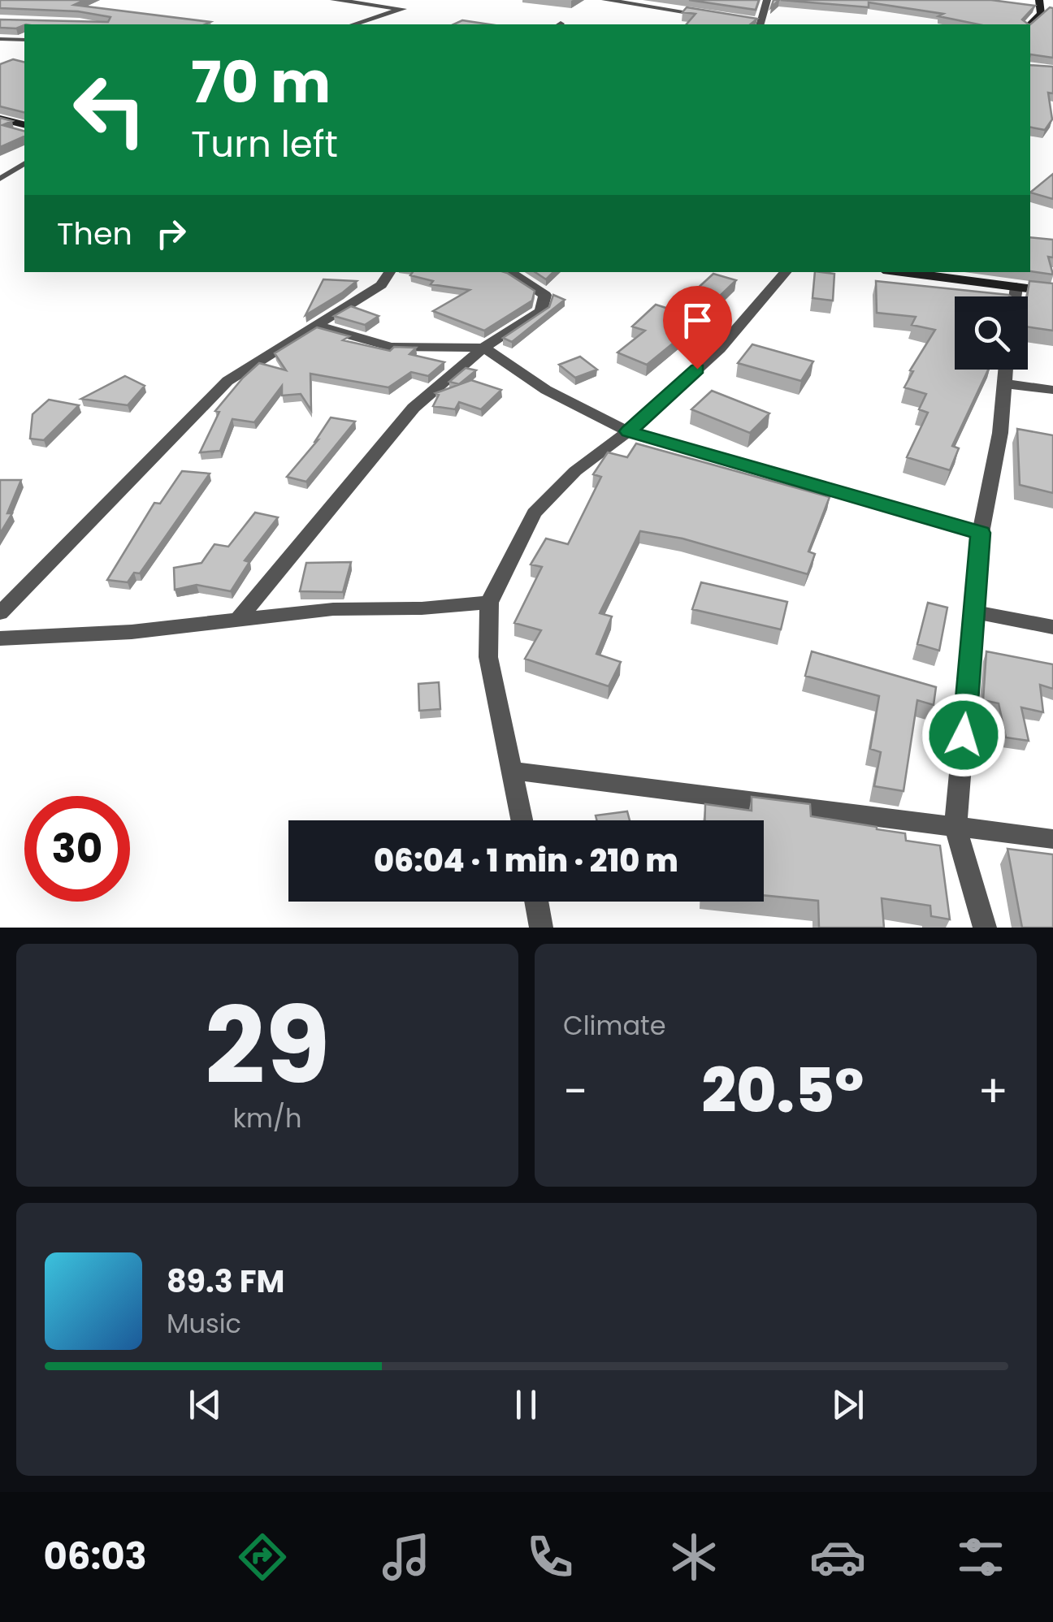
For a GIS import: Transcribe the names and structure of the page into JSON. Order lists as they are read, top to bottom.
{
  "page": {
    "turn": ["70 m", "Turn left"],
    "then": "Then",
    "limit": "30",
    "trip": "06:04 · 1 min · 210 m",
    "tile": [
      ["29", "km/h"],
      "Climate"
    ],
    "heat": ["−", "20.5°", "+"],
    "song": ["89.3 FM", "Music"],
    "tabs": "06:03"
  }
}
